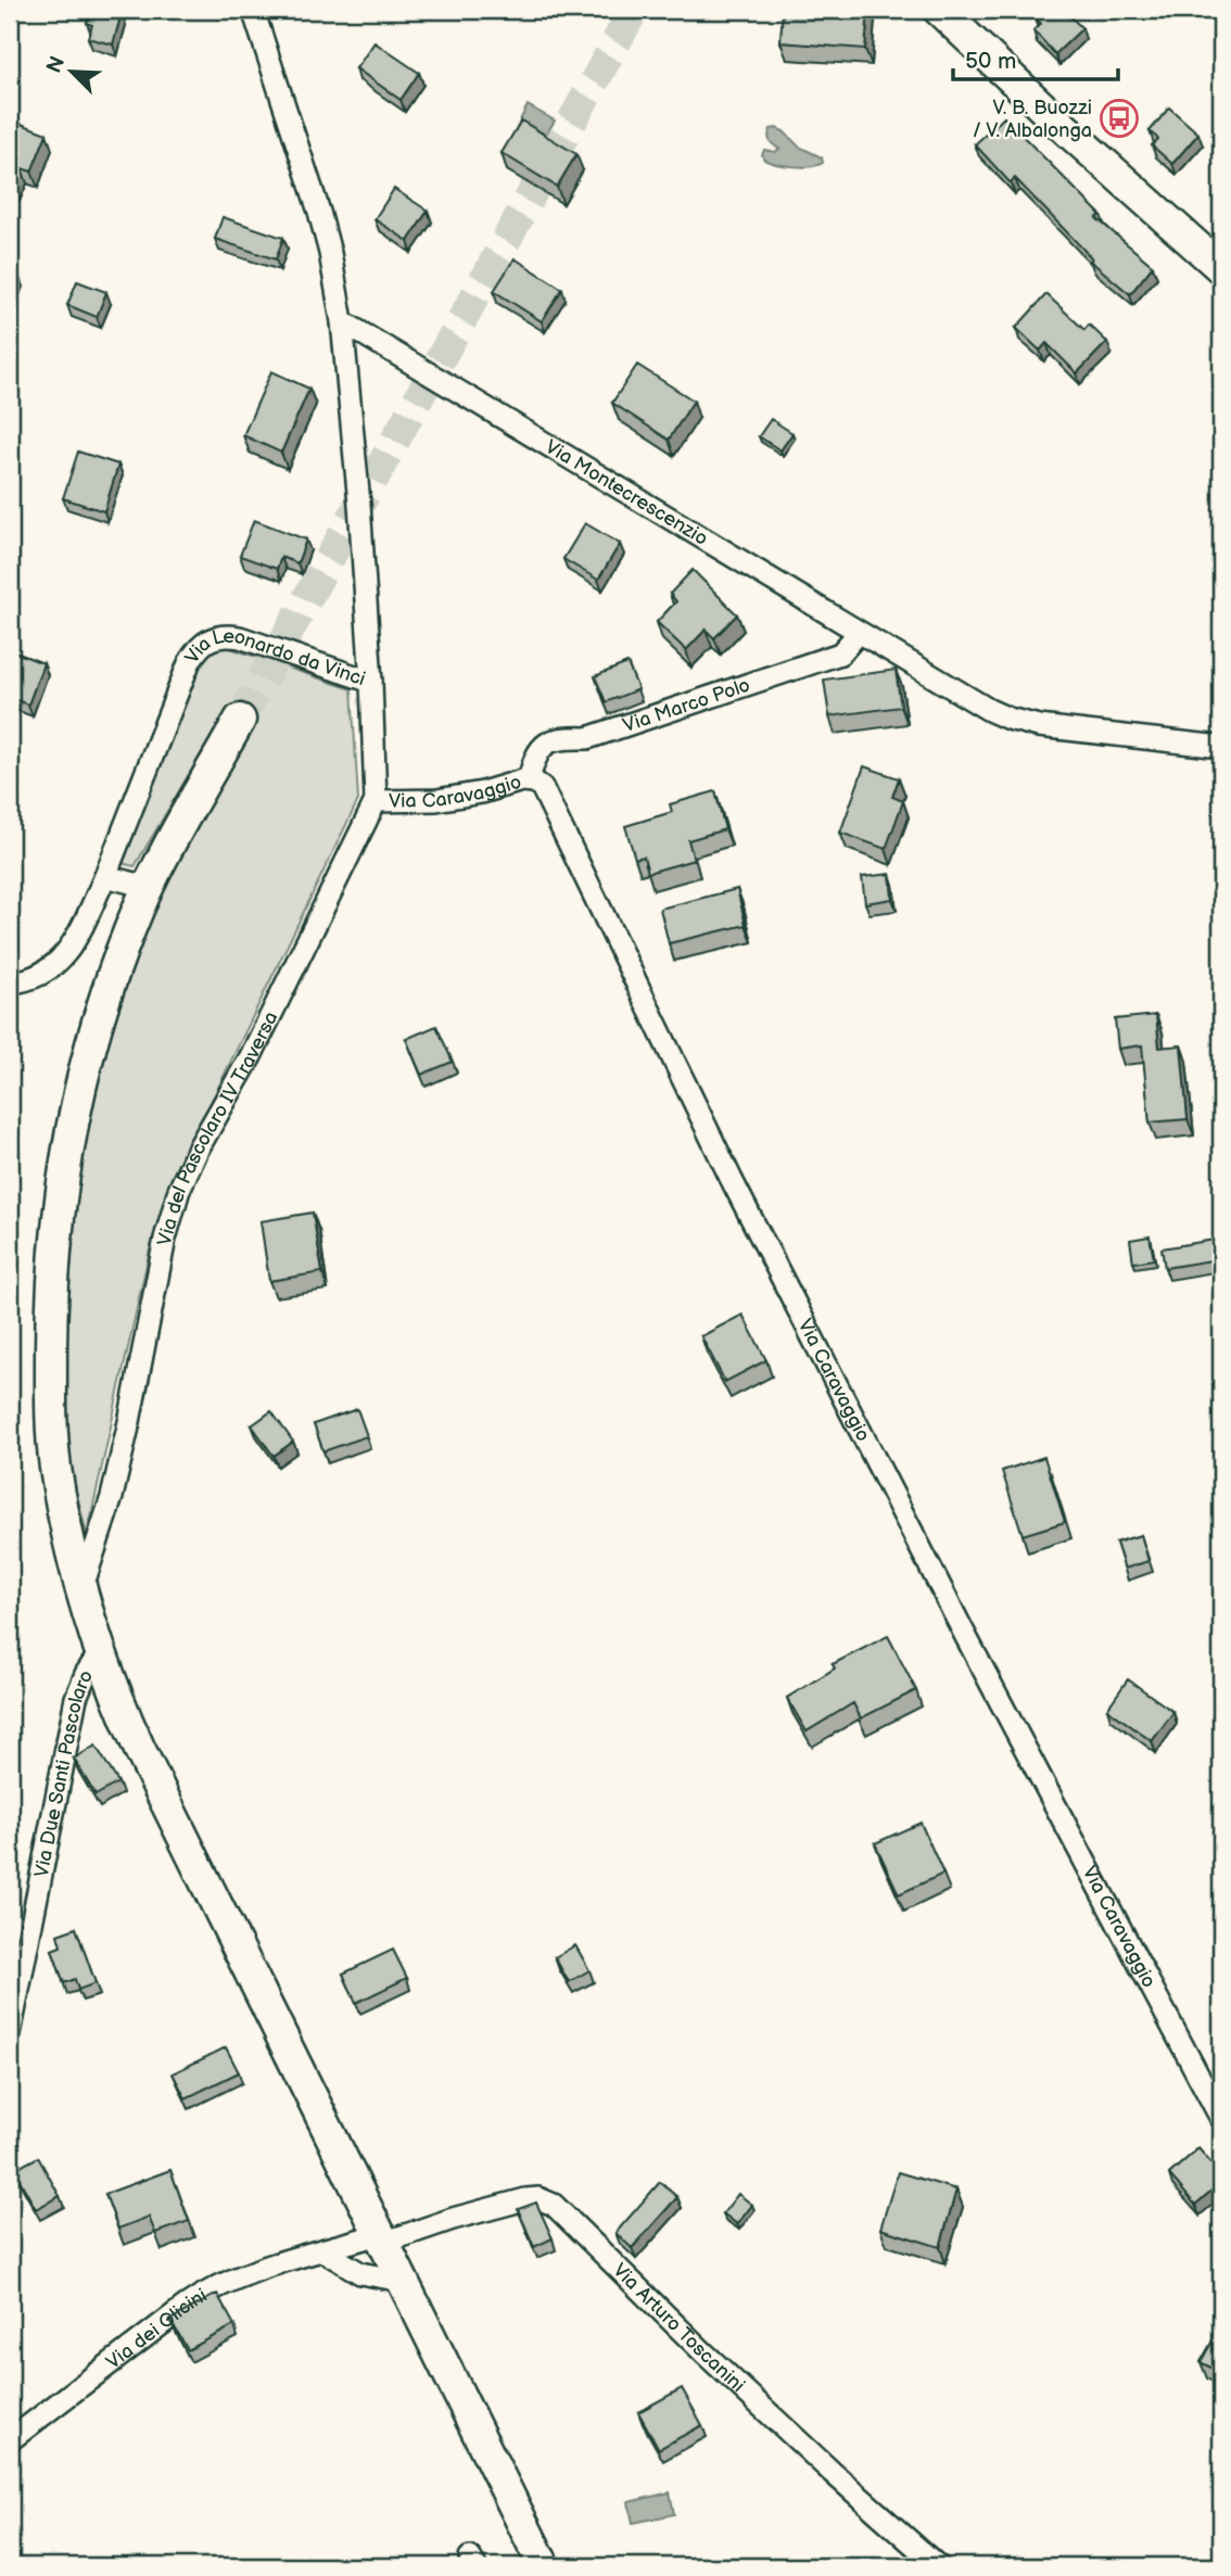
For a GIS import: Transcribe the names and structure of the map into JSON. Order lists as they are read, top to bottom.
{
  "streets": {
    "street": [
      "Via Montecrescenzio",
      "Via Leonardo da Vinci",
      "Via Marco Polo",
      "Via Caravaggio",
      "Via del Pascolaro IV Traversa",
      "Via Due Santi Pascolaro",
      "Via Arturo Toscanini",
      "Via dei Glicini"
    ]
  },
  "crossings": [
    ["Via Montecrescenzio", "Via Leonardo da Vinci"],
    ["Via Montecrescenzio", "Via Marco Polo"],
    ["Via Leonardo da Vinci", "Via del Pascolaro IV Traversa"],
    ["Via Marco Polo", "Via Caravaggio"],
    ["Via Caravaggio", "Via del Pascolaro IV Traversa"],
    ["Via Arturo Toscanini", "Via dei Glicini"]
  ],
  "places": {
    "bus stop": ["V. B. Buozzi / V. Albalonga"]
  },
  "scale_bar": "50 m",
  "north": "top left"
}
